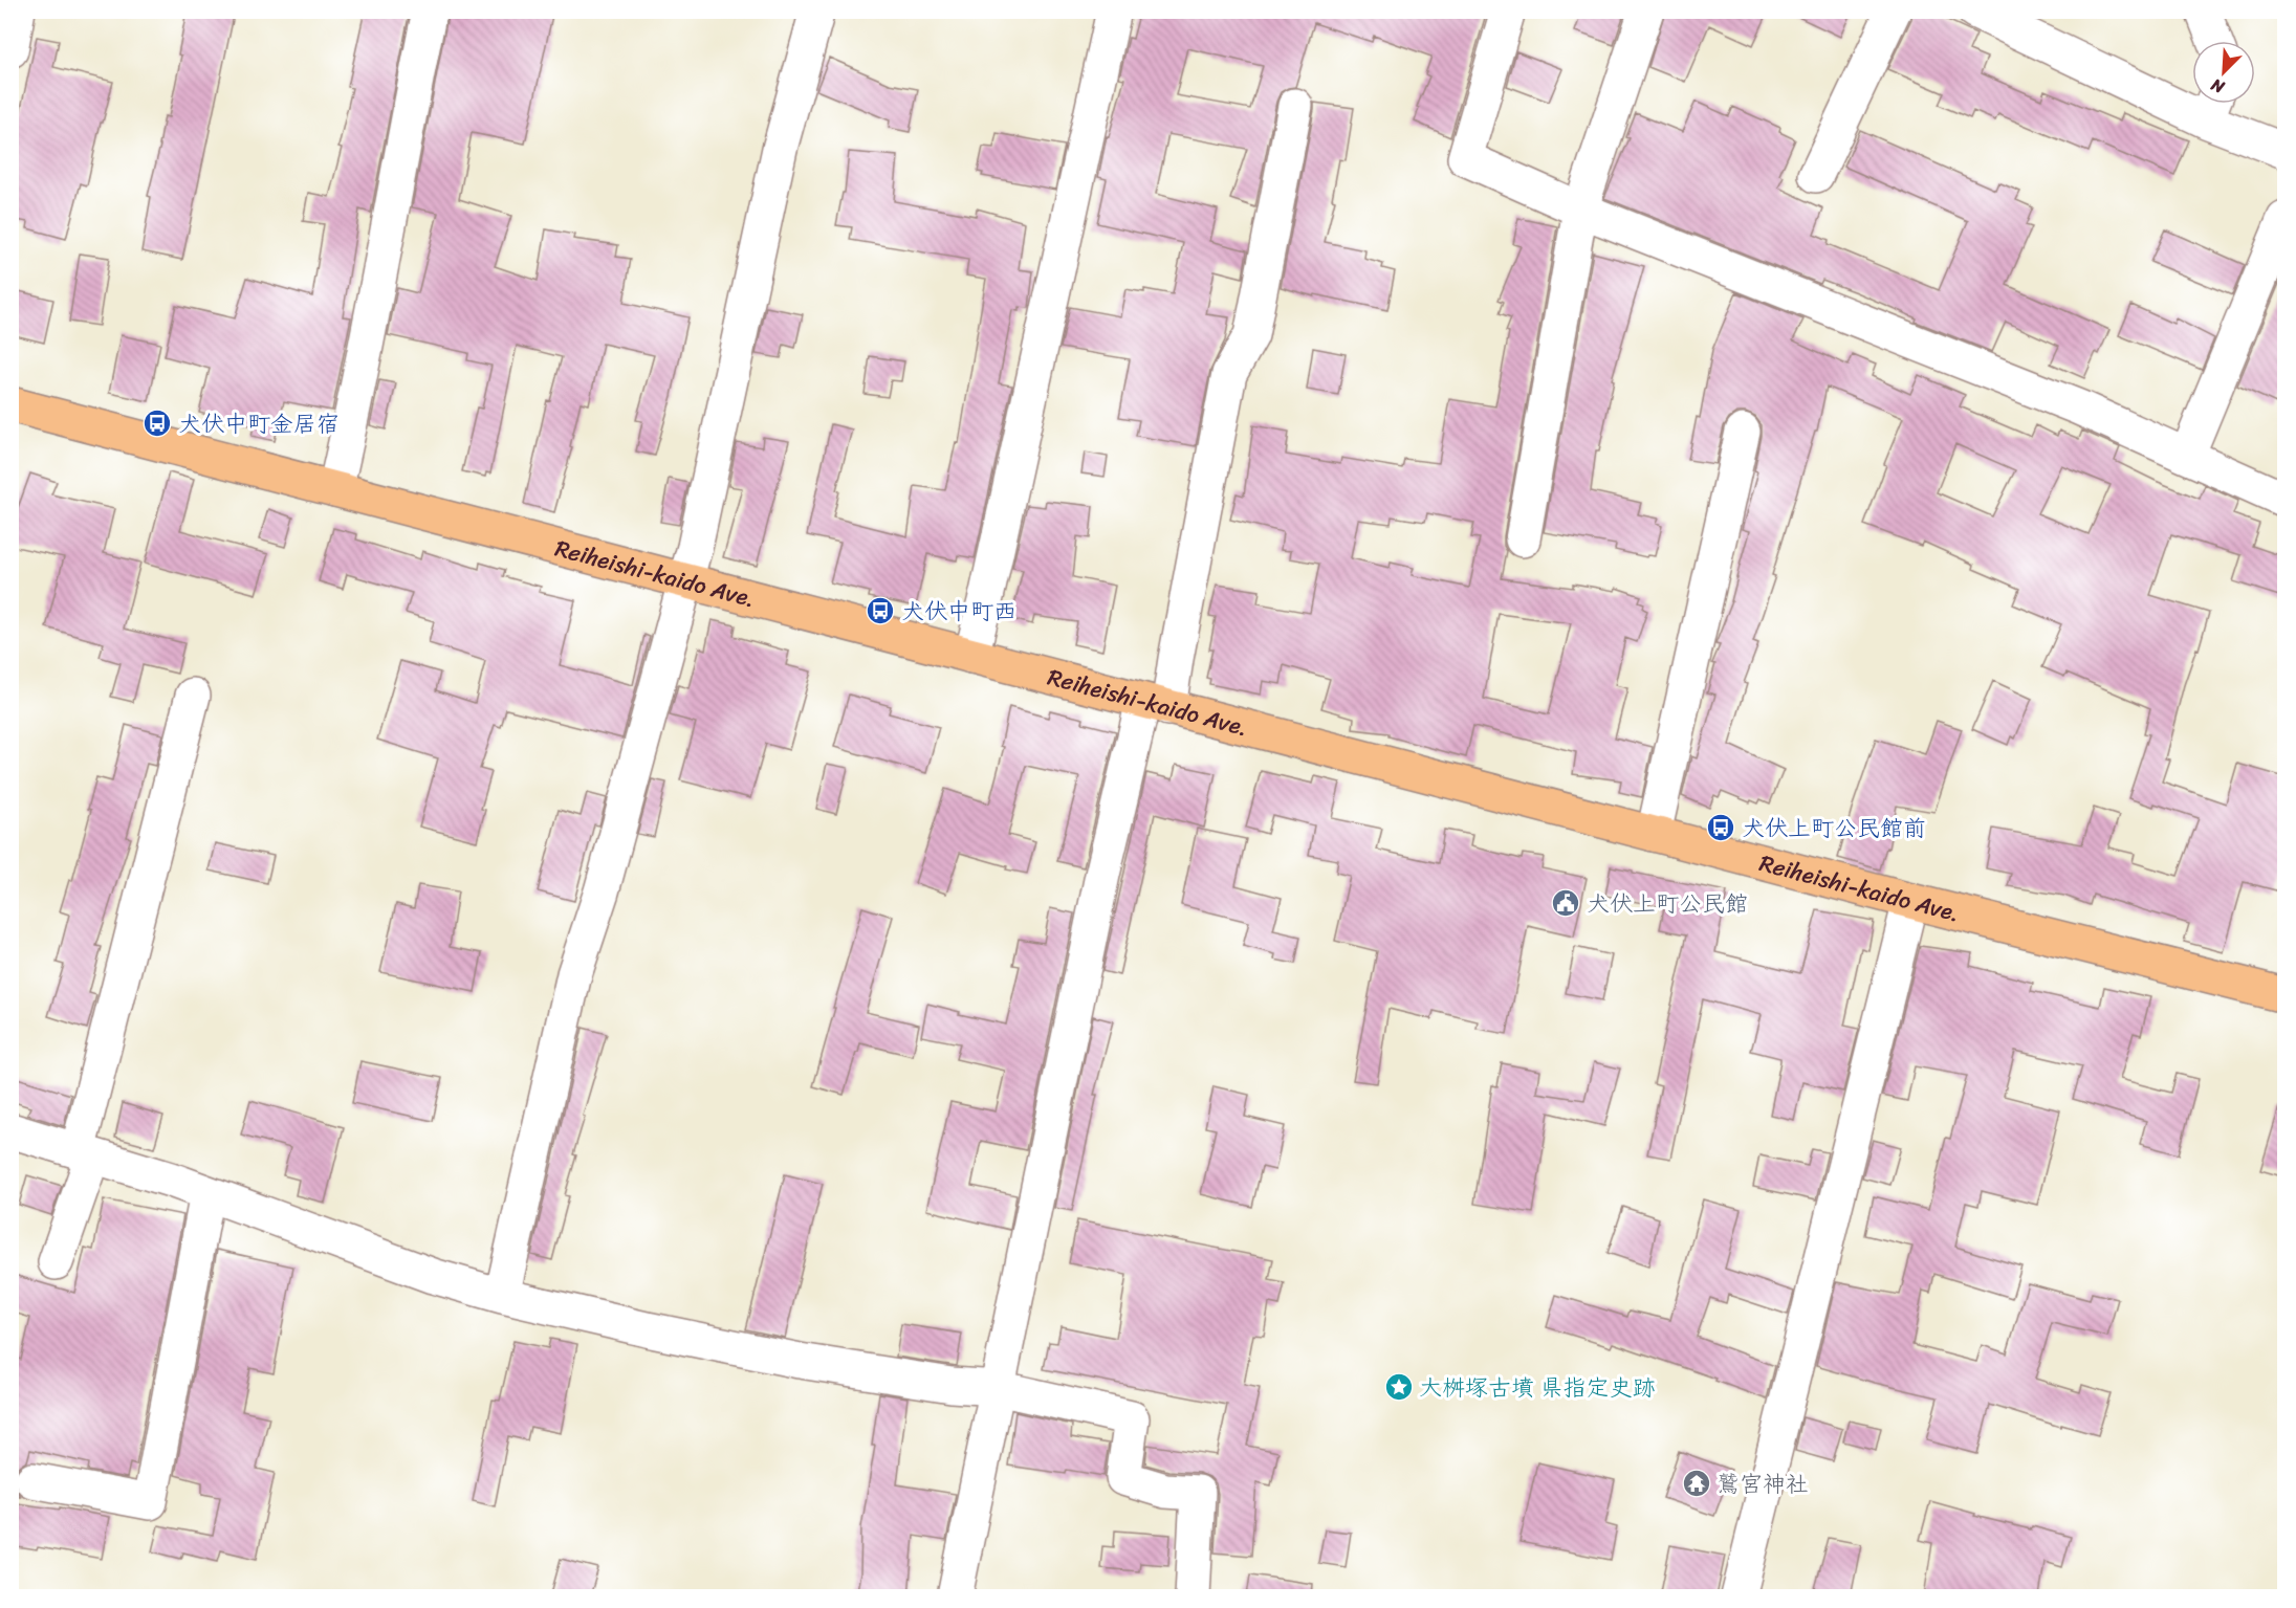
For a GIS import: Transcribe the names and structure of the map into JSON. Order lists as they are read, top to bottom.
{
  "streets": {
    "main road": ["Reiheishi-kaido Ave."]
  },
  "places": {
    "bus stop": ["犬伏中町金居宿", "犬伏中町西", "犬伏上町公民館前"],
    "public building": ["犬伏上町公民館"],
    "place": ["大桝塚古墳 県指定史跡"],
    "temple": ["鷲宮神社"]
  },
  "north": "bottom left"
}
